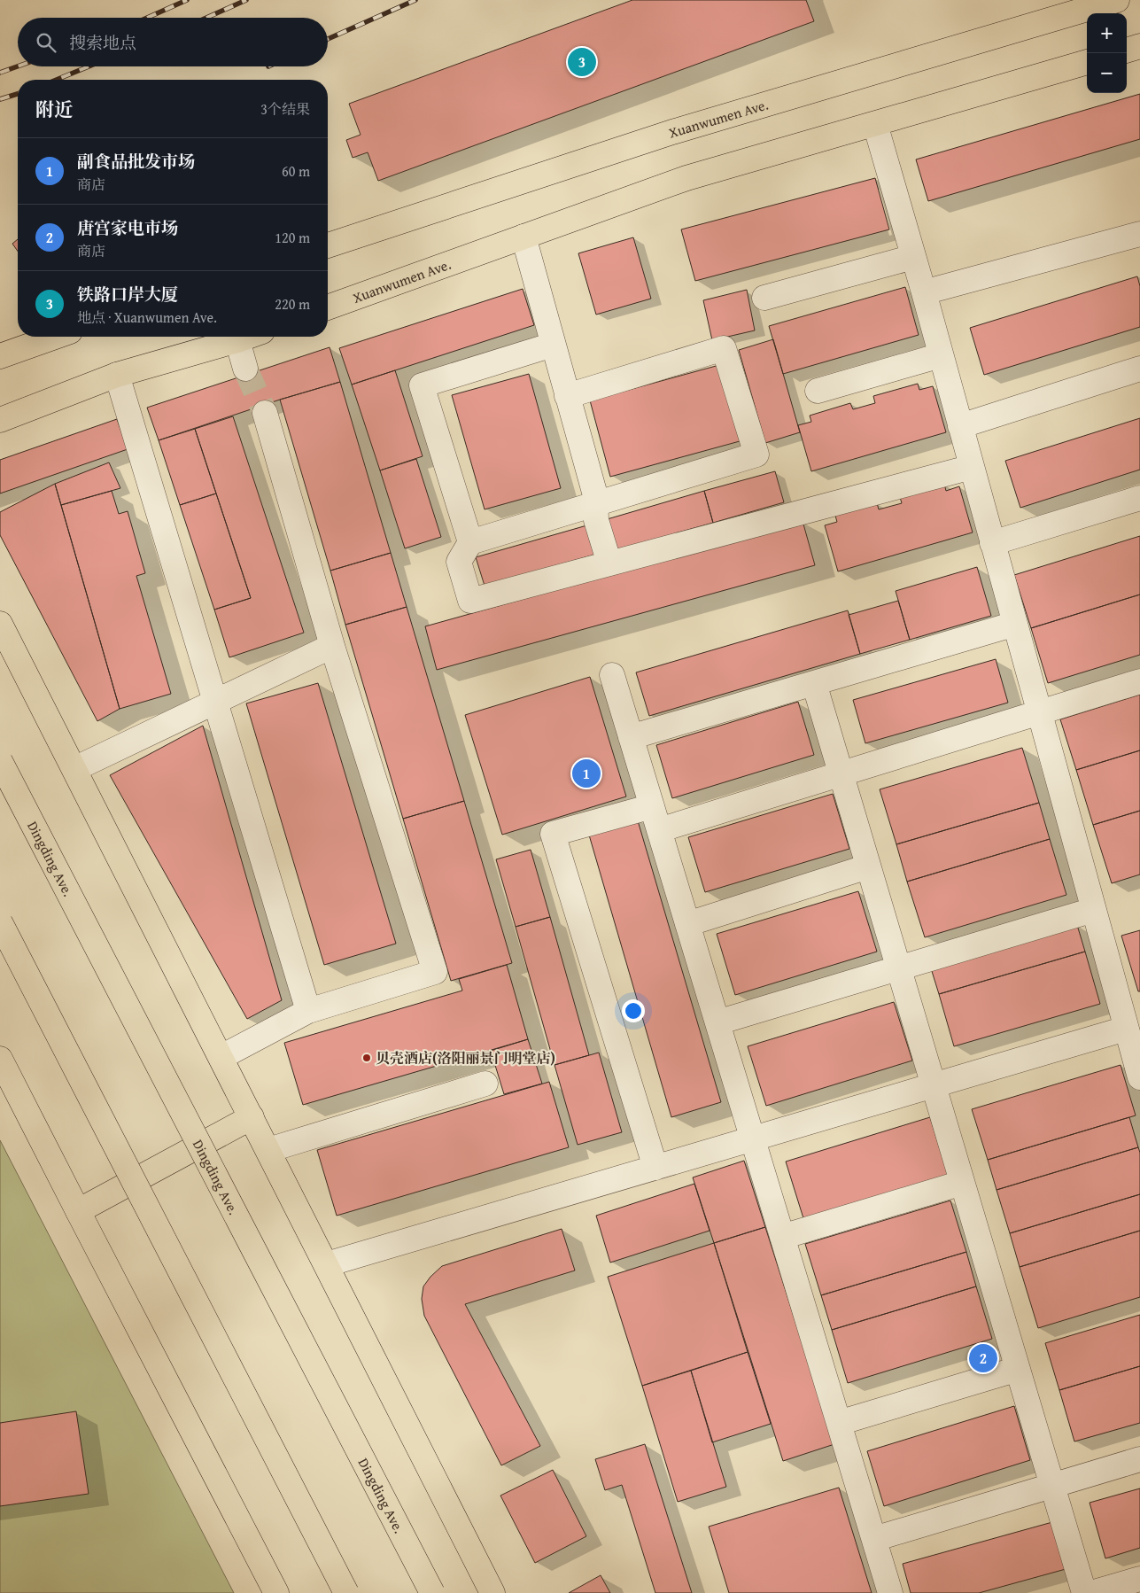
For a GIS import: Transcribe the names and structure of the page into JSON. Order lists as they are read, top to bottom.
{
  "streets": {
    "main road": ["Xuanwumen Ave.", "Dingding Ave."]
  },
  "places": ["贝壳酒店(洛阳丽景门明堂店)"],
  "page": {
    "map_buttons": ["+", "−"],
    "search": "搜索地点",
    "pins": ["3", "1", "2"],
    "heading": ["附近", "3个结果"],
    "list": [
      {
        "mark": "1",
        "name": "副食品批发市场",
        "note": "商店",
        "value": "60 m"
      },
      {
        "mark": "2",
        "name": "唐宫家电市场",
        "note": "商店",
        "value": "120 m"
      },
      {
        "mark": "3",
        "name": "铁路口岸大厦",
        "note": "地点 · Xuanwumen Ave.",
        "value": "220 m"
      }
    ]
  }
}
